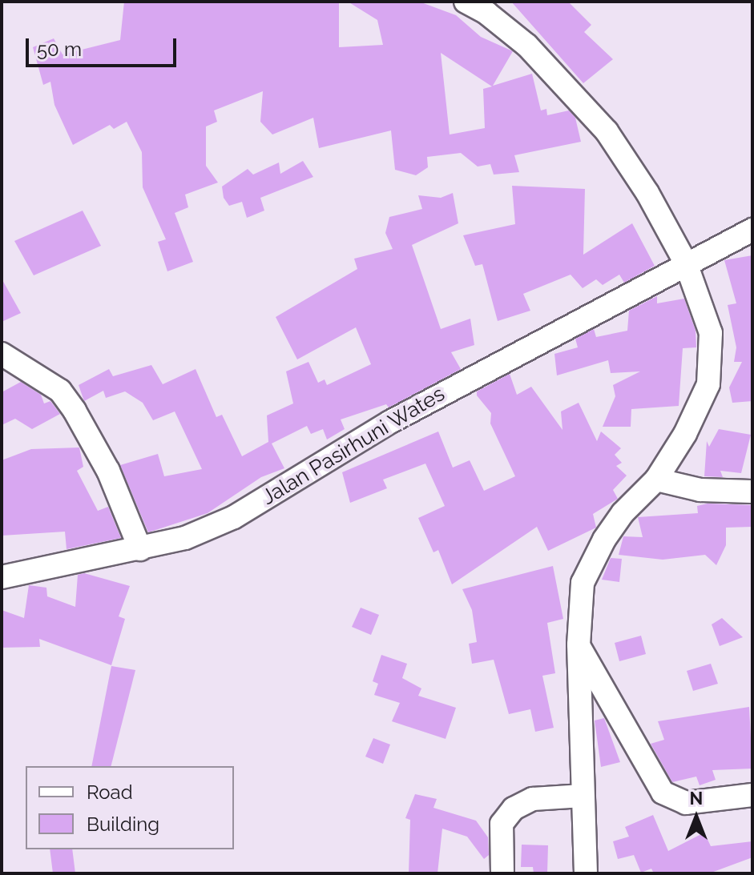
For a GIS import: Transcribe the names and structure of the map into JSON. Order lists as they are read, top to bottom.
{
  "streets": {
    "street": ["Jalan Pasirhuni Wates"]
  },
  "legend": ["Road", "Building"],
  "scale_bar": "50 m",
  "north": "top"
}
